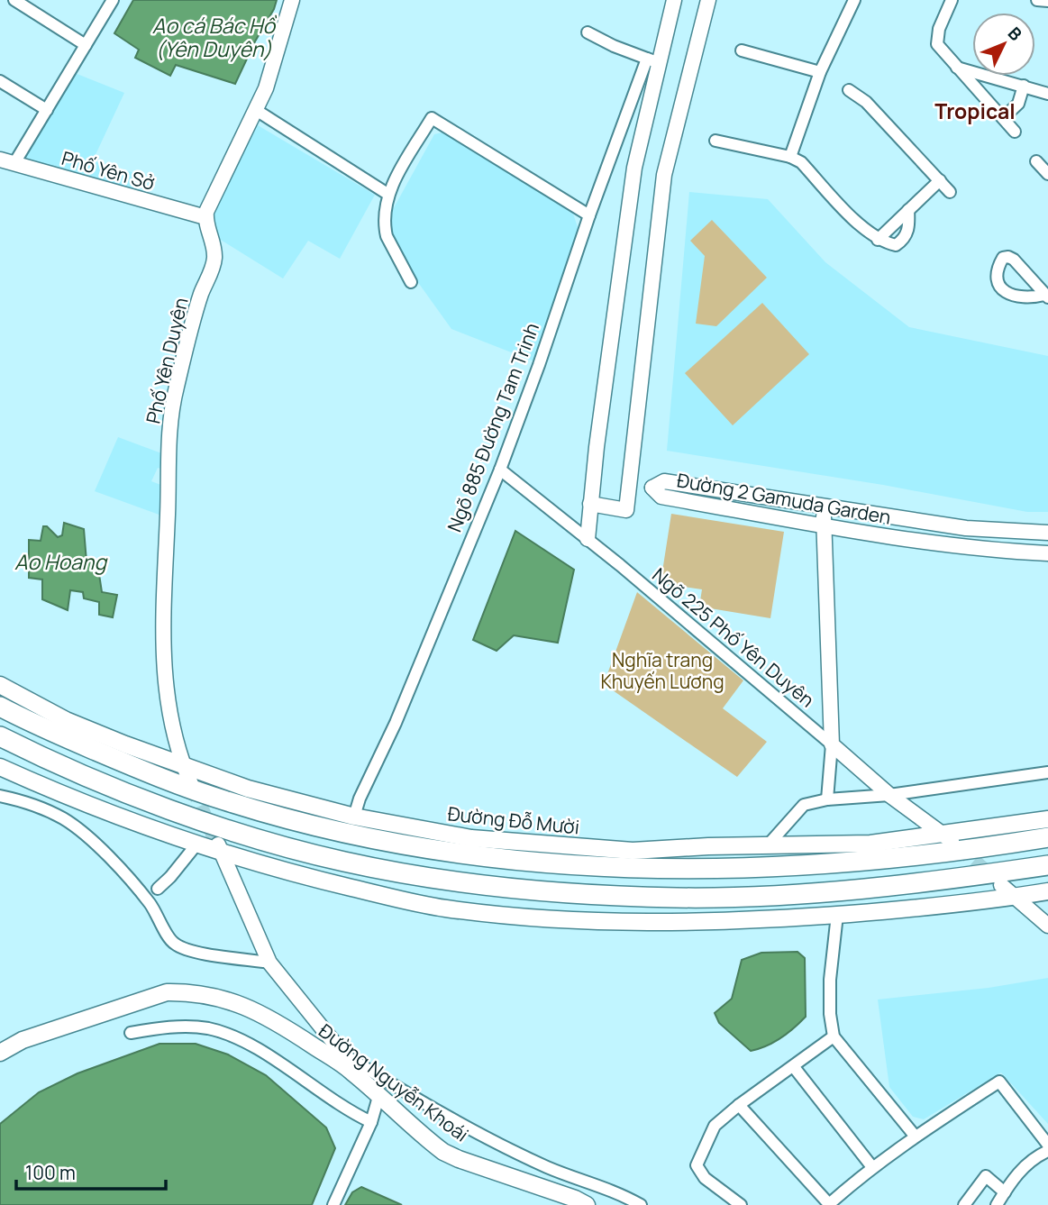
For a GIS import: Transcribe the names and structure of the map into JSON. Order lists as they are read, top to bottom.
{
  "streets": {
    "main road": ["Đường Đỗ Mười", "Đường Nguyễn Khoái"],
    "street": [
      "Phố Yên Sở",
      "Phố Yên Duyên",
      "Ngõ 885 Đường Tam Trinh",
      "Đường 2 Gamuda Garden",
      "Ngõ 225 Phố Yên Duyên"
    ]
  },
  "crossings": [
    ["Phố Yên Sở", "Phố Yên Duyên"],
    ["Phố Yên Duyên", "Đường Đỗ Mười"],
    ["Ngõ 885 Đường Tam Trinh", "Ngõ 225 Phố Yên Duyên"],
    ["Ngõ 885 Đường Tam Trinh", "Đường Đỗ Mười"],
    ["Ngõ 225 Phố Yên Duyên", "Đường Đỗ Mười"]
  ],
  "districts": ["Tropical"],
  "water": ["Ao cá Bác Hồ (Yên Duyên)", "Ao Hoang"],
  "parks": ["Nghĩa trang Khuyến Lương"],
  "scale_bar": "100 m",
  "north": "top right"
}
